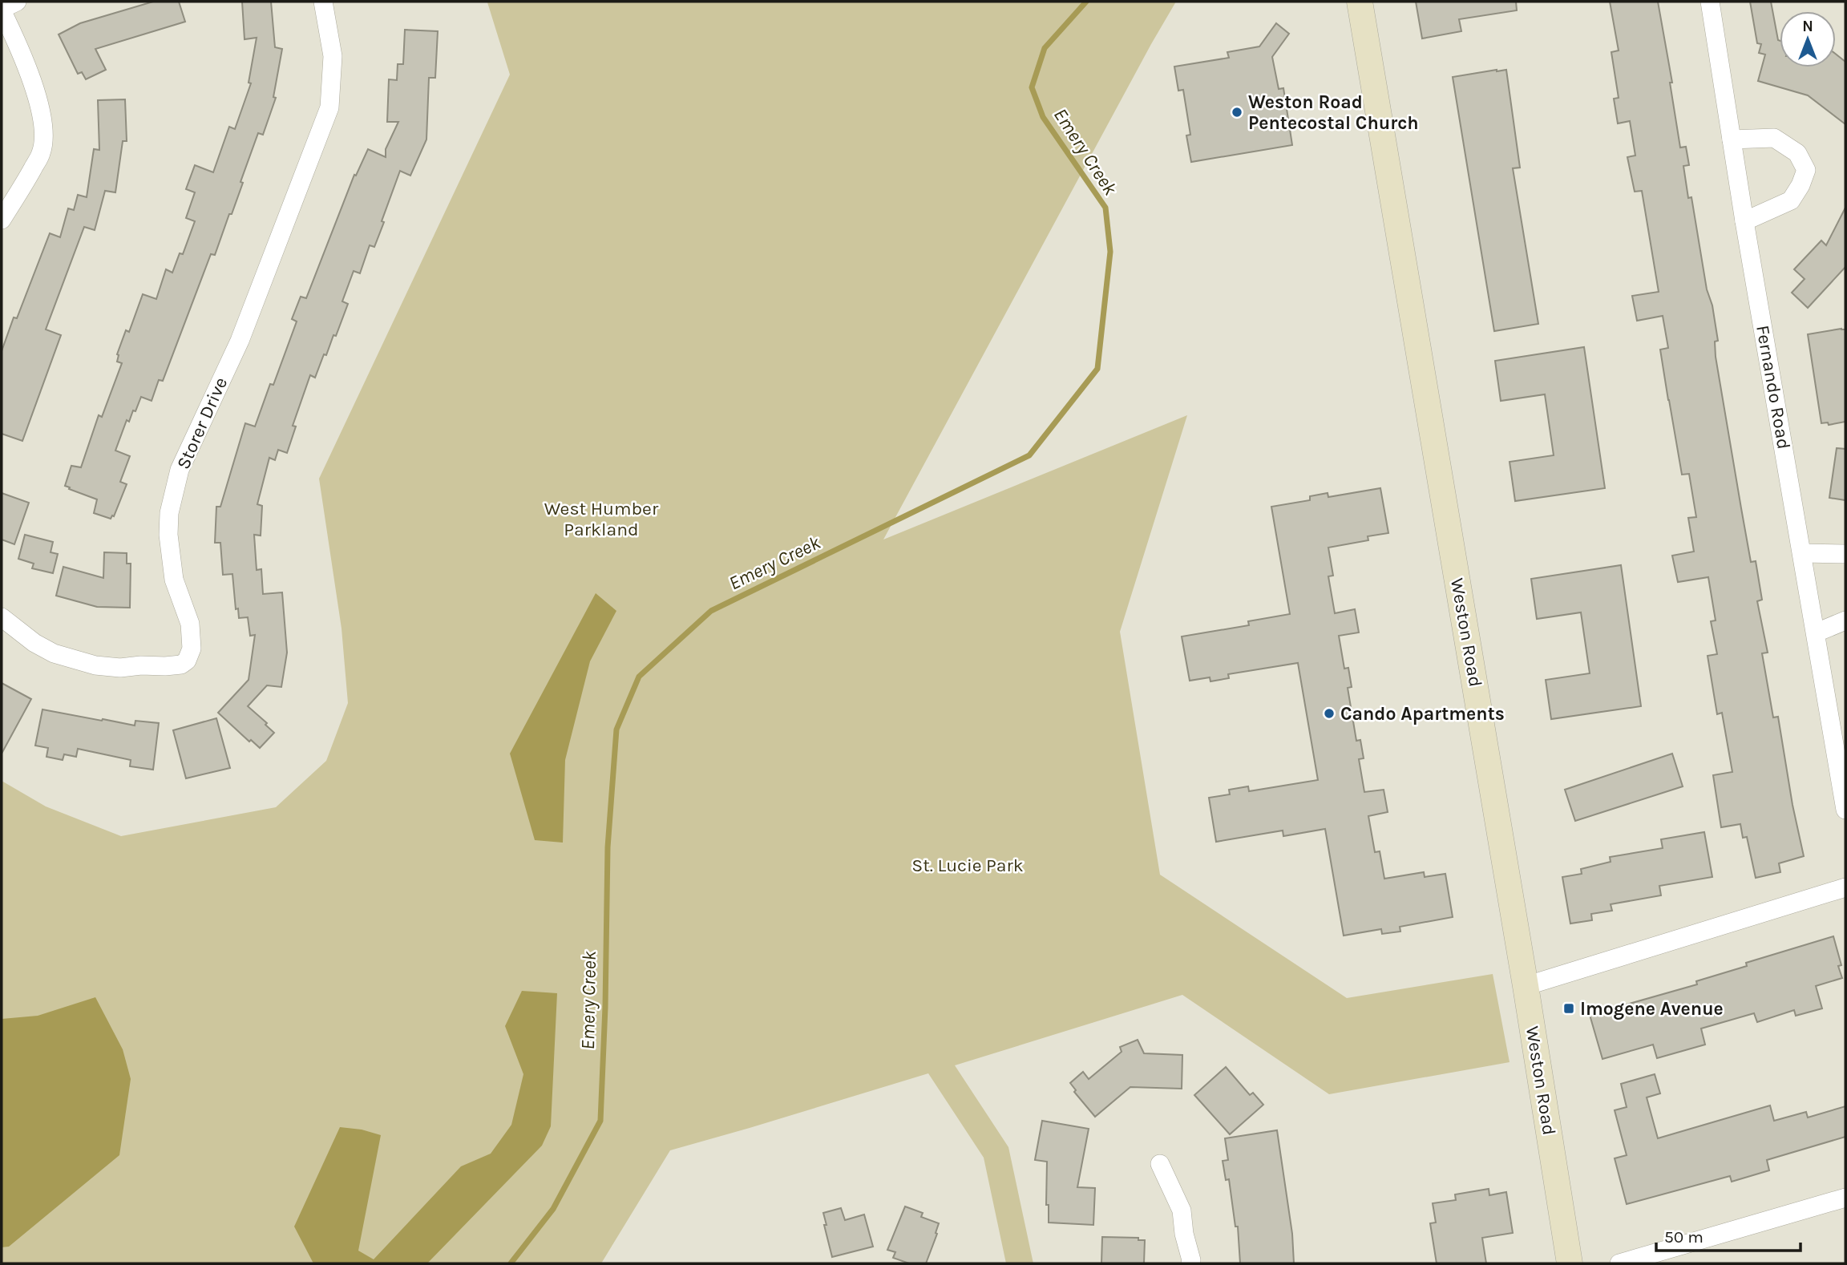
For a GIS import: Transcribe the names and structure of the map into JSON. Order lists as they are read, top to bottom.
{
  "streets": {
    "main road": ["Weston Road"],
    "street": ["Fernando Road", "Storer Drive"]
  },
  "water": ["Emery Creek"],
  "parks": ["West Humber Parkland", "St. Lucie Park"],
  "places": {
    "other": ["Weston Road Pentecostal Church", "Cando Apartments"],
    "transit": ["Imogene Avenue"]
  },
  "scale_bar": "50 m",
  "north": "top"
}
